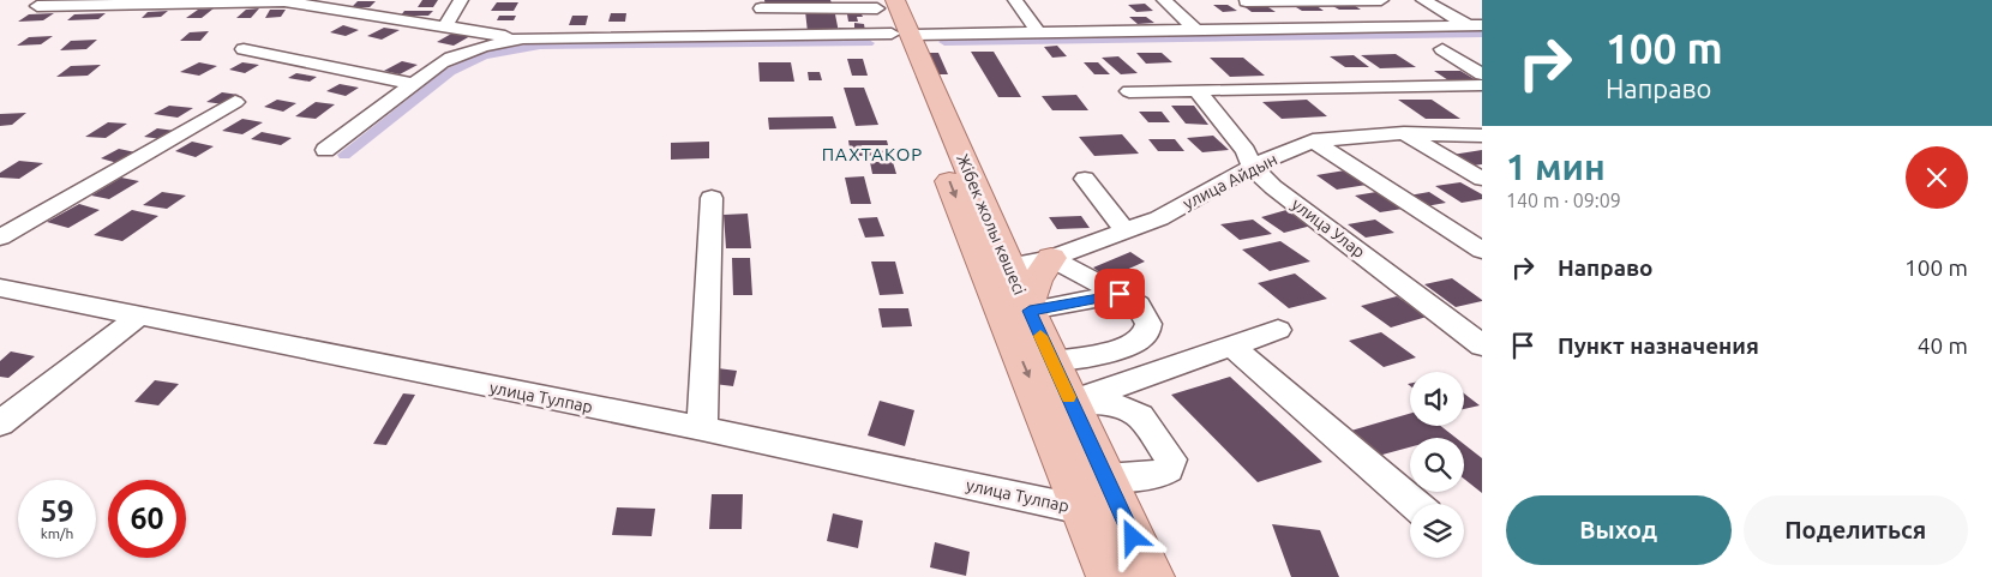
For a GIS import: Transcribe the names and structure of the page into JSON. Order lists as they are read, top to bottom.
{
  "streets": {
    "main road": ["Жібек жолы көшесі"],
    "street": ["улица Айдын", "улица Улар", "улица Тулпар"]
  },
  "crossings": [
    ["улица Айдын", "Жібек жолы көшесі"],
    ["улица Айдын", "улица Улар"],
    ["Жібек жолы көшесі", "улица Тулпар"]
  ],
  "districts": ["ПАХТАКОР"],
  "page": {
    "turn": ["100 m", "Направо"],
    "heading": ["1 мин", "140 m · 09:09"],
    "list": [
      {
        "name": "Направо",
        "value": "100 m"
      },
      {
        "name": "Пункт назначения",
        "value": "40 m"
      }
    ],
    "speed": "59 km/h",
    "limit": "60",
    "buttons": ["Выход", "Поделиться"]
  }
}
